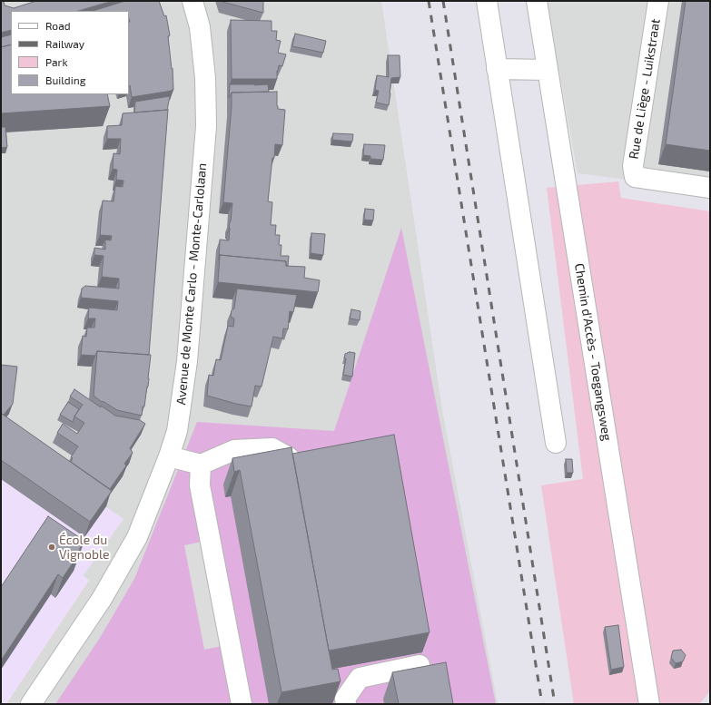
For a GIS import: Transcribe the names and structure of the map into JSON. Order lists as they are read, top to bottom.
{
  "streets": {
    "street": ["Rue de Liège - Luikstraat", "Avenue de Monte Carlo - Monte-Carlolaan", "Chemin d'Accès - Toegangsweg"]
  },
  "places": ["École du Vignoble"],
  "legend": [
    "Road",
    "Railway",
    "Park",
    "Building"
  ]
}
